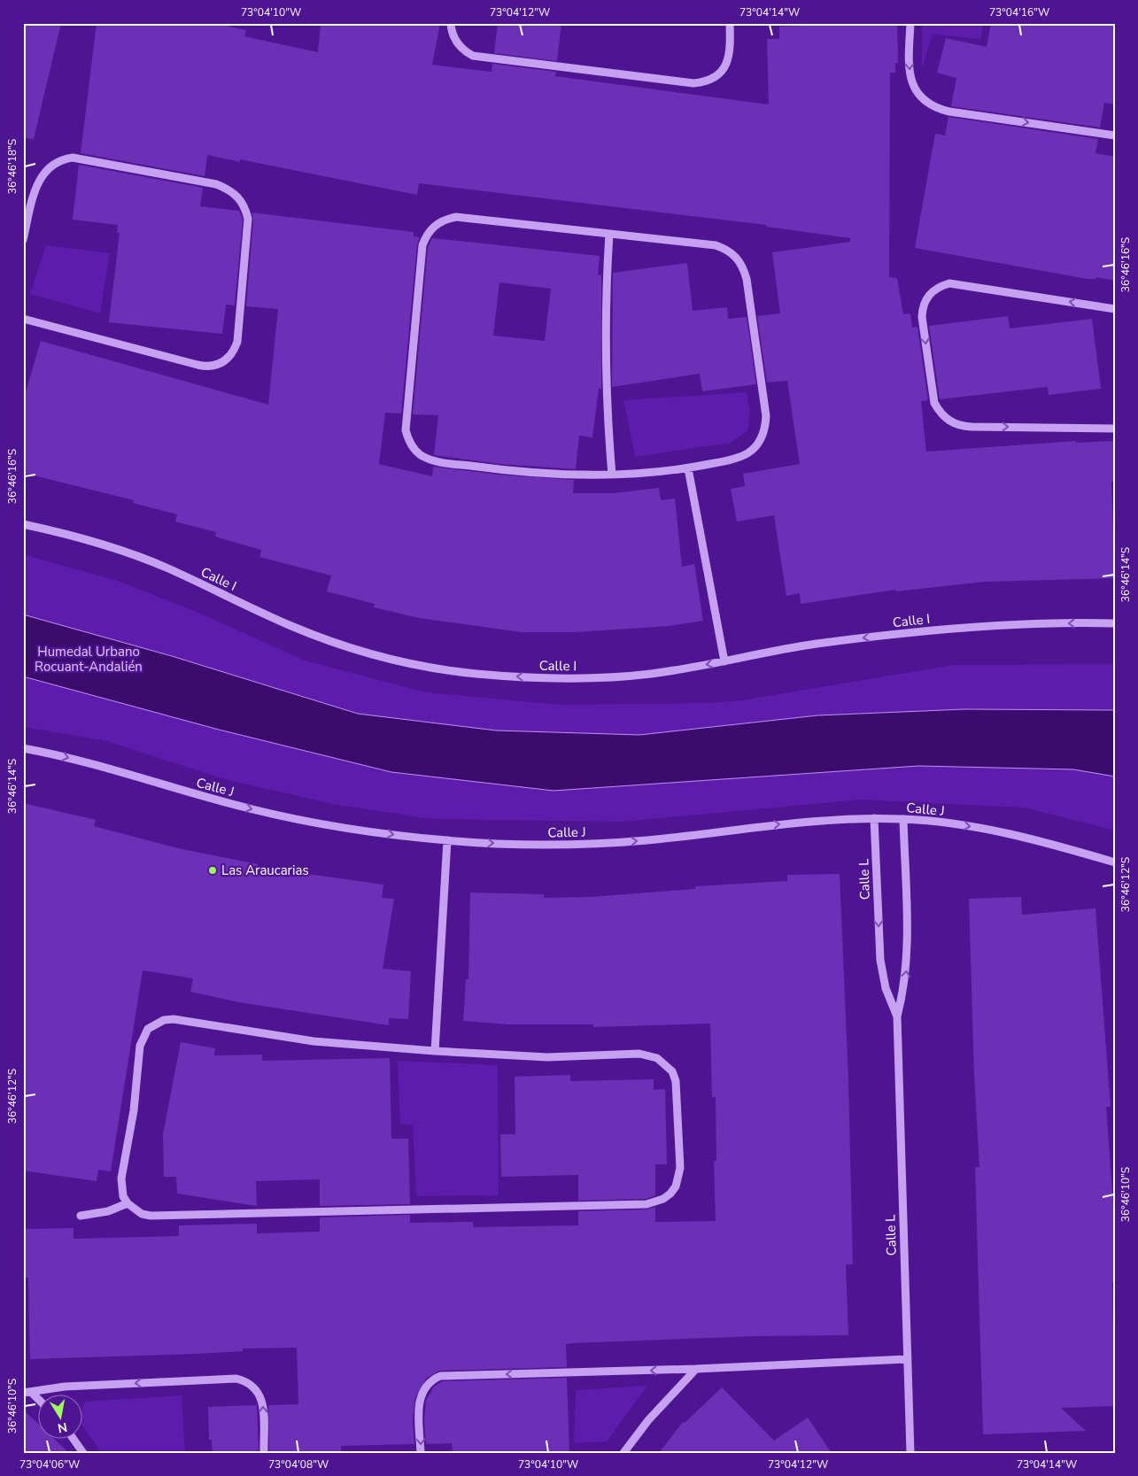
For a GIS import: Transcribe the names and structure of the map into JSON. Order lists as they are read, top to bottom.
{
  "streets": {
    "street": ["Calle I", "Calle J", "Calle L"]
  },
  "crossings": [
    ["Calle J", "Calle L"]
  ],
  "one_way": ["Calle I", "Calle J"],
  "parks": ["Humedal Urbano Rocuant-Andalién"],
  "places": ["Las Araucarias"],
  "north": "bottom",
  "coordinates": [
    "73°04'10\"W",
    "73°04'12\"W",
    "73°04'14\"W",
    "73°04'16\"W",
    "36°46'18\"S",
    "36°46'16\"S",
    "36°46'14\"S",
    "36°46'12\"S",
    "36°46'10\"S",
    "73°04'06\"W",
    "73°04'08\"W"
  ]
}
